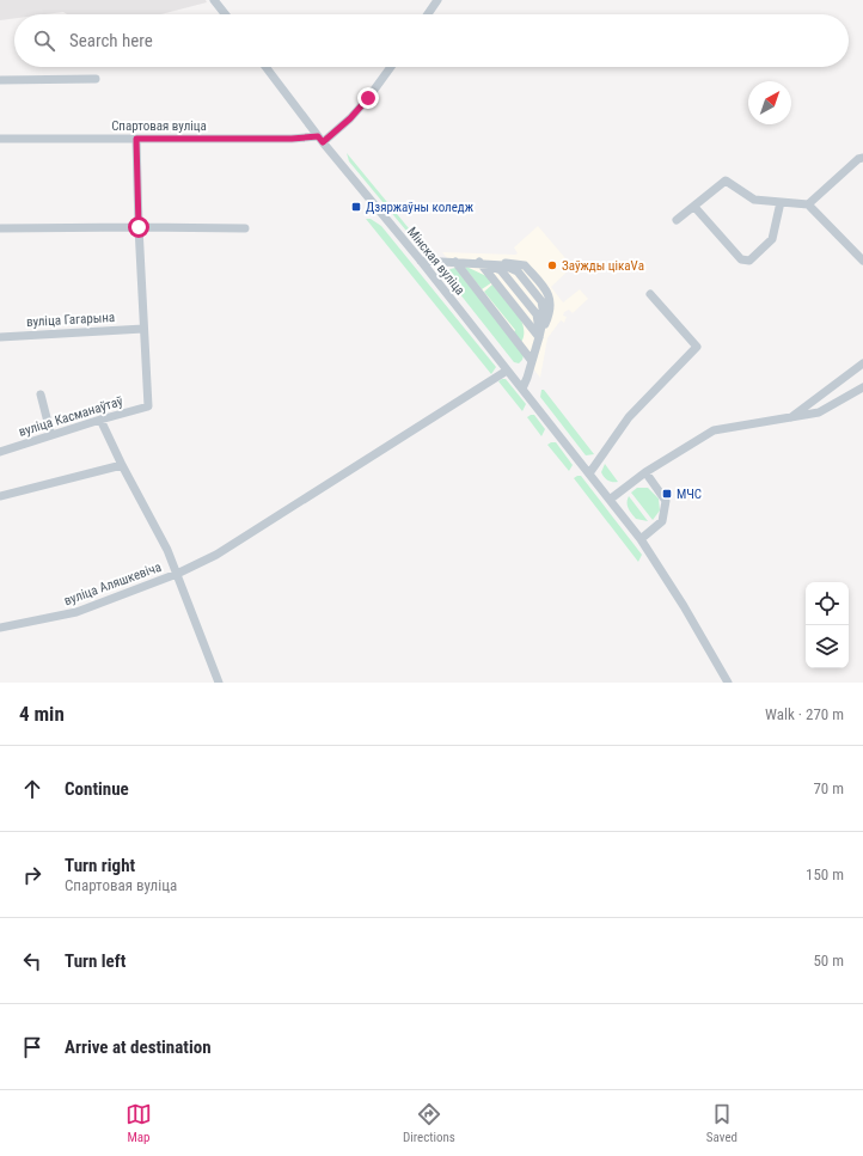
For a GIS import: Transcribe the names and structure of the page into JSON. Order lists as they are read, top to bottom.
{
  "streets": {
    "street": [
      "Спартовая вуліца",
      "Мінская вуліца",
      "вуліца Гагарына",
      "вуліца Касманаўтаў",
      "вуліца Аляшкевіча"
    ]
  },
  "crossings": [
    ["Спартовая вуліца", "Мінская вуліца"],
    ["Мінская вуліца", "вуліца Аляшкевіча"],
    ["вуліца Гагарына", "вуліца Касманаўтаў"]
  ],
  "places": {
    "transit": ["Дзяржаўны коледж", "МЧС"],
    "other": ["Заўжды цікаVа"]
  },
  "north": "top right",
  "page": {
    "search": "Search here",
    "heading": ["4 min", "Walk · 270 m"],
    "list": [
      ["Continue", "70 m"],
      ["Turn right", "Спартовая вуліца", "150 m"],
      ["Turn left", "50 m"],
      "Arrive at destination"
    ],
    "nav": ["Map", "Directions", "Saved"]
  }
}
